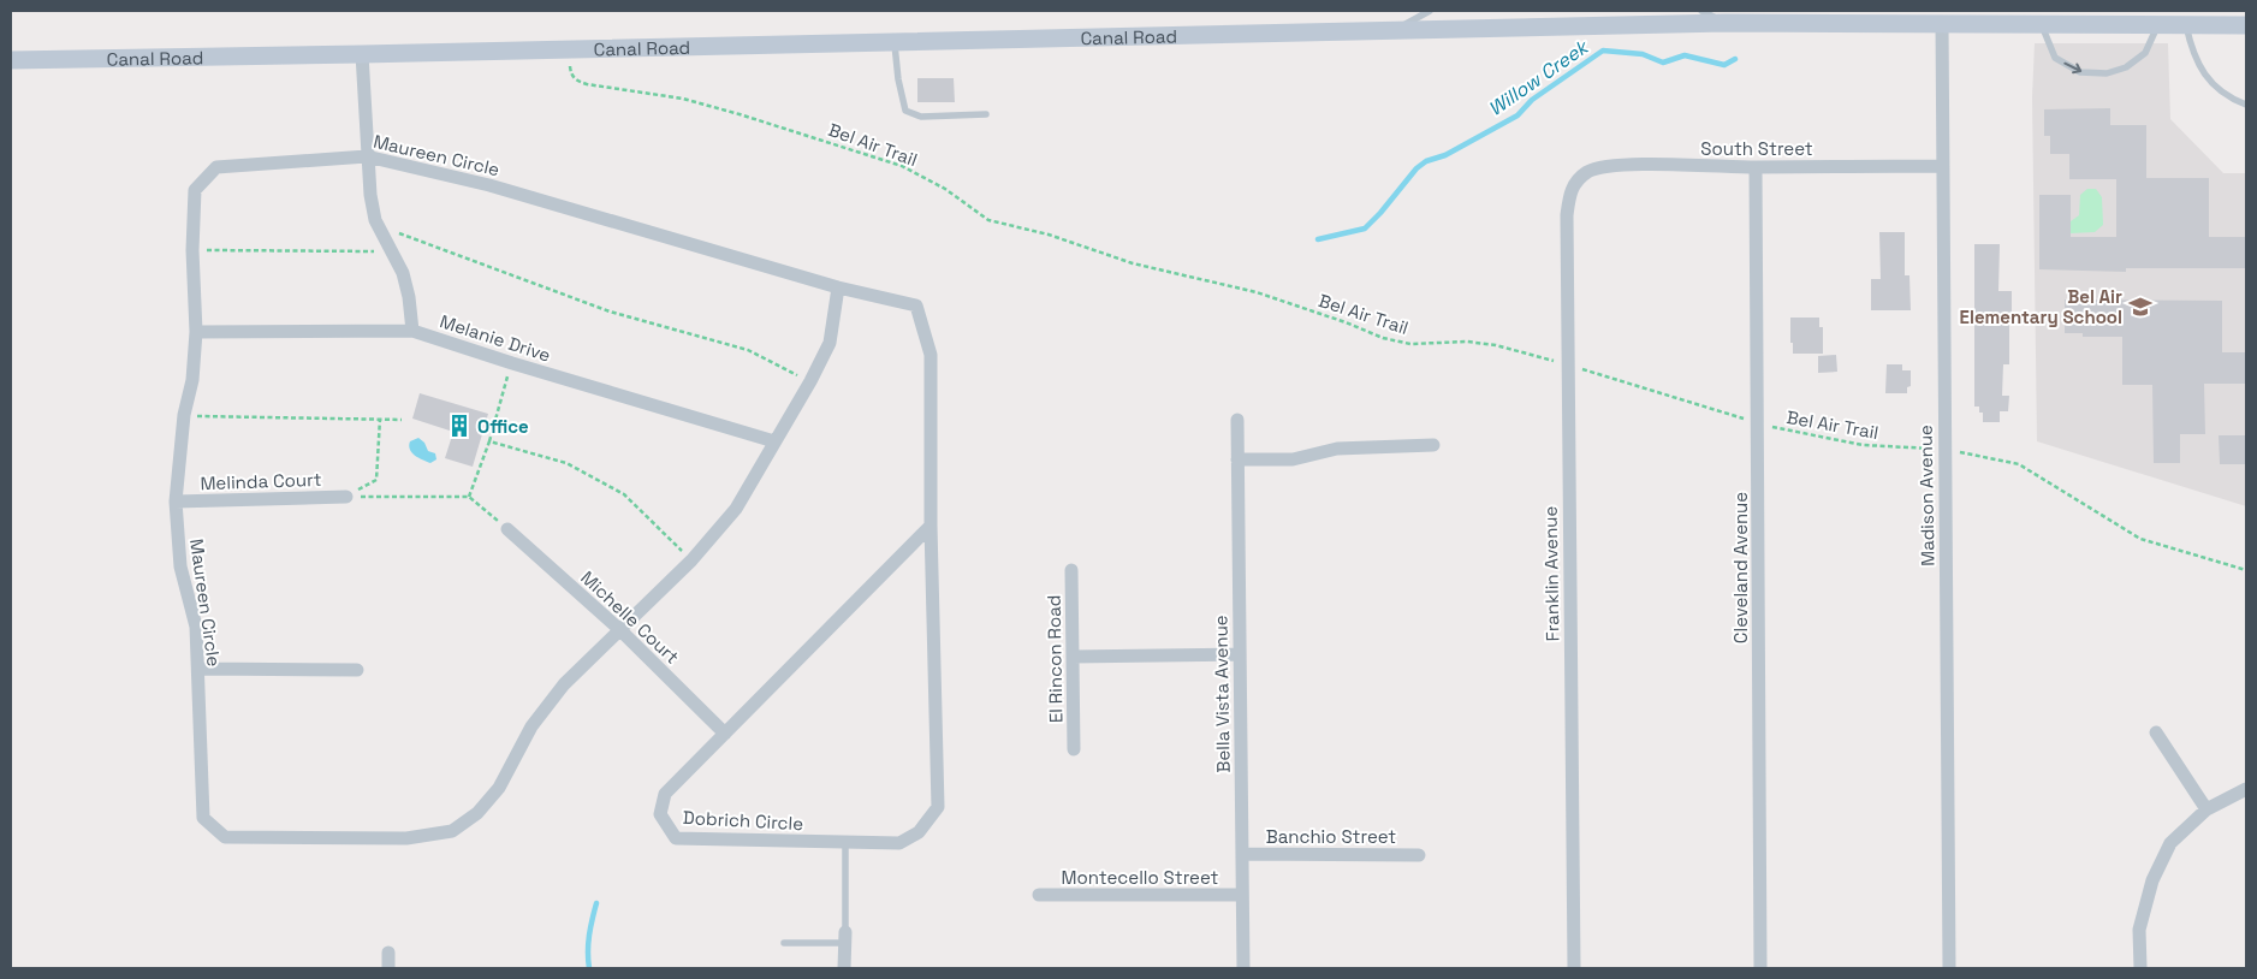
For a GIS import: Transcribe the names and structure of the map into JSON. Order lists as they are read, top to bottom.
{
  "streets": {
    "street": [
      "Canal Road",
      "South Street",
      "Maureen Circle",
      "Melanie Drive",
      "Melinda Court",
      "Madison Avenue",
      "Cleveland Avenue",
      "Franklin Avenue",
      "Michelle Court",
      "El Rincon Road",
      "Bella Vista Avenue",
      "Dobrich Circle",
      "Banchio Street",
      "Montecello Street"
    ],
    "path": ["Bel Air Trail"]
  },
  "crossings": [
    ["Canal Road", "Bel Air Trail"],
    ["Canal Road", "Madison Avenue"],
    ["Bel Air Trail", "Madison Avenue"],
    ["Bel Air Trail", "Cleveland Avenue"],
    ["Bel Air Trail", "Franklin Avenue"],
    ["South Street", "Madison Avenue"],
    ["South Street", "Cleveland Avenue"],
    ["South Street", "Franklin Avenue"],
    ["Maureen Circle", "Melanie Drive"],
    ["Maureen Circle", "Melinda Court"],
    ["Maureen Circle", "Michelle Court"],
    ["Maureen Circle", "Dobrich Circle"],
    ["Michelle Court", "Dobrich Circle"],
    ["Bella Vista Avenue", "Banchio Street"],
    ["Bella Vista Avenue", "Montecello Street"]
  ],
  "water": ["Willow Creek"],
  "places": {
    "school or university": ["Bel Air Elementary School"],
    "building": ["Office"]
  }
}
